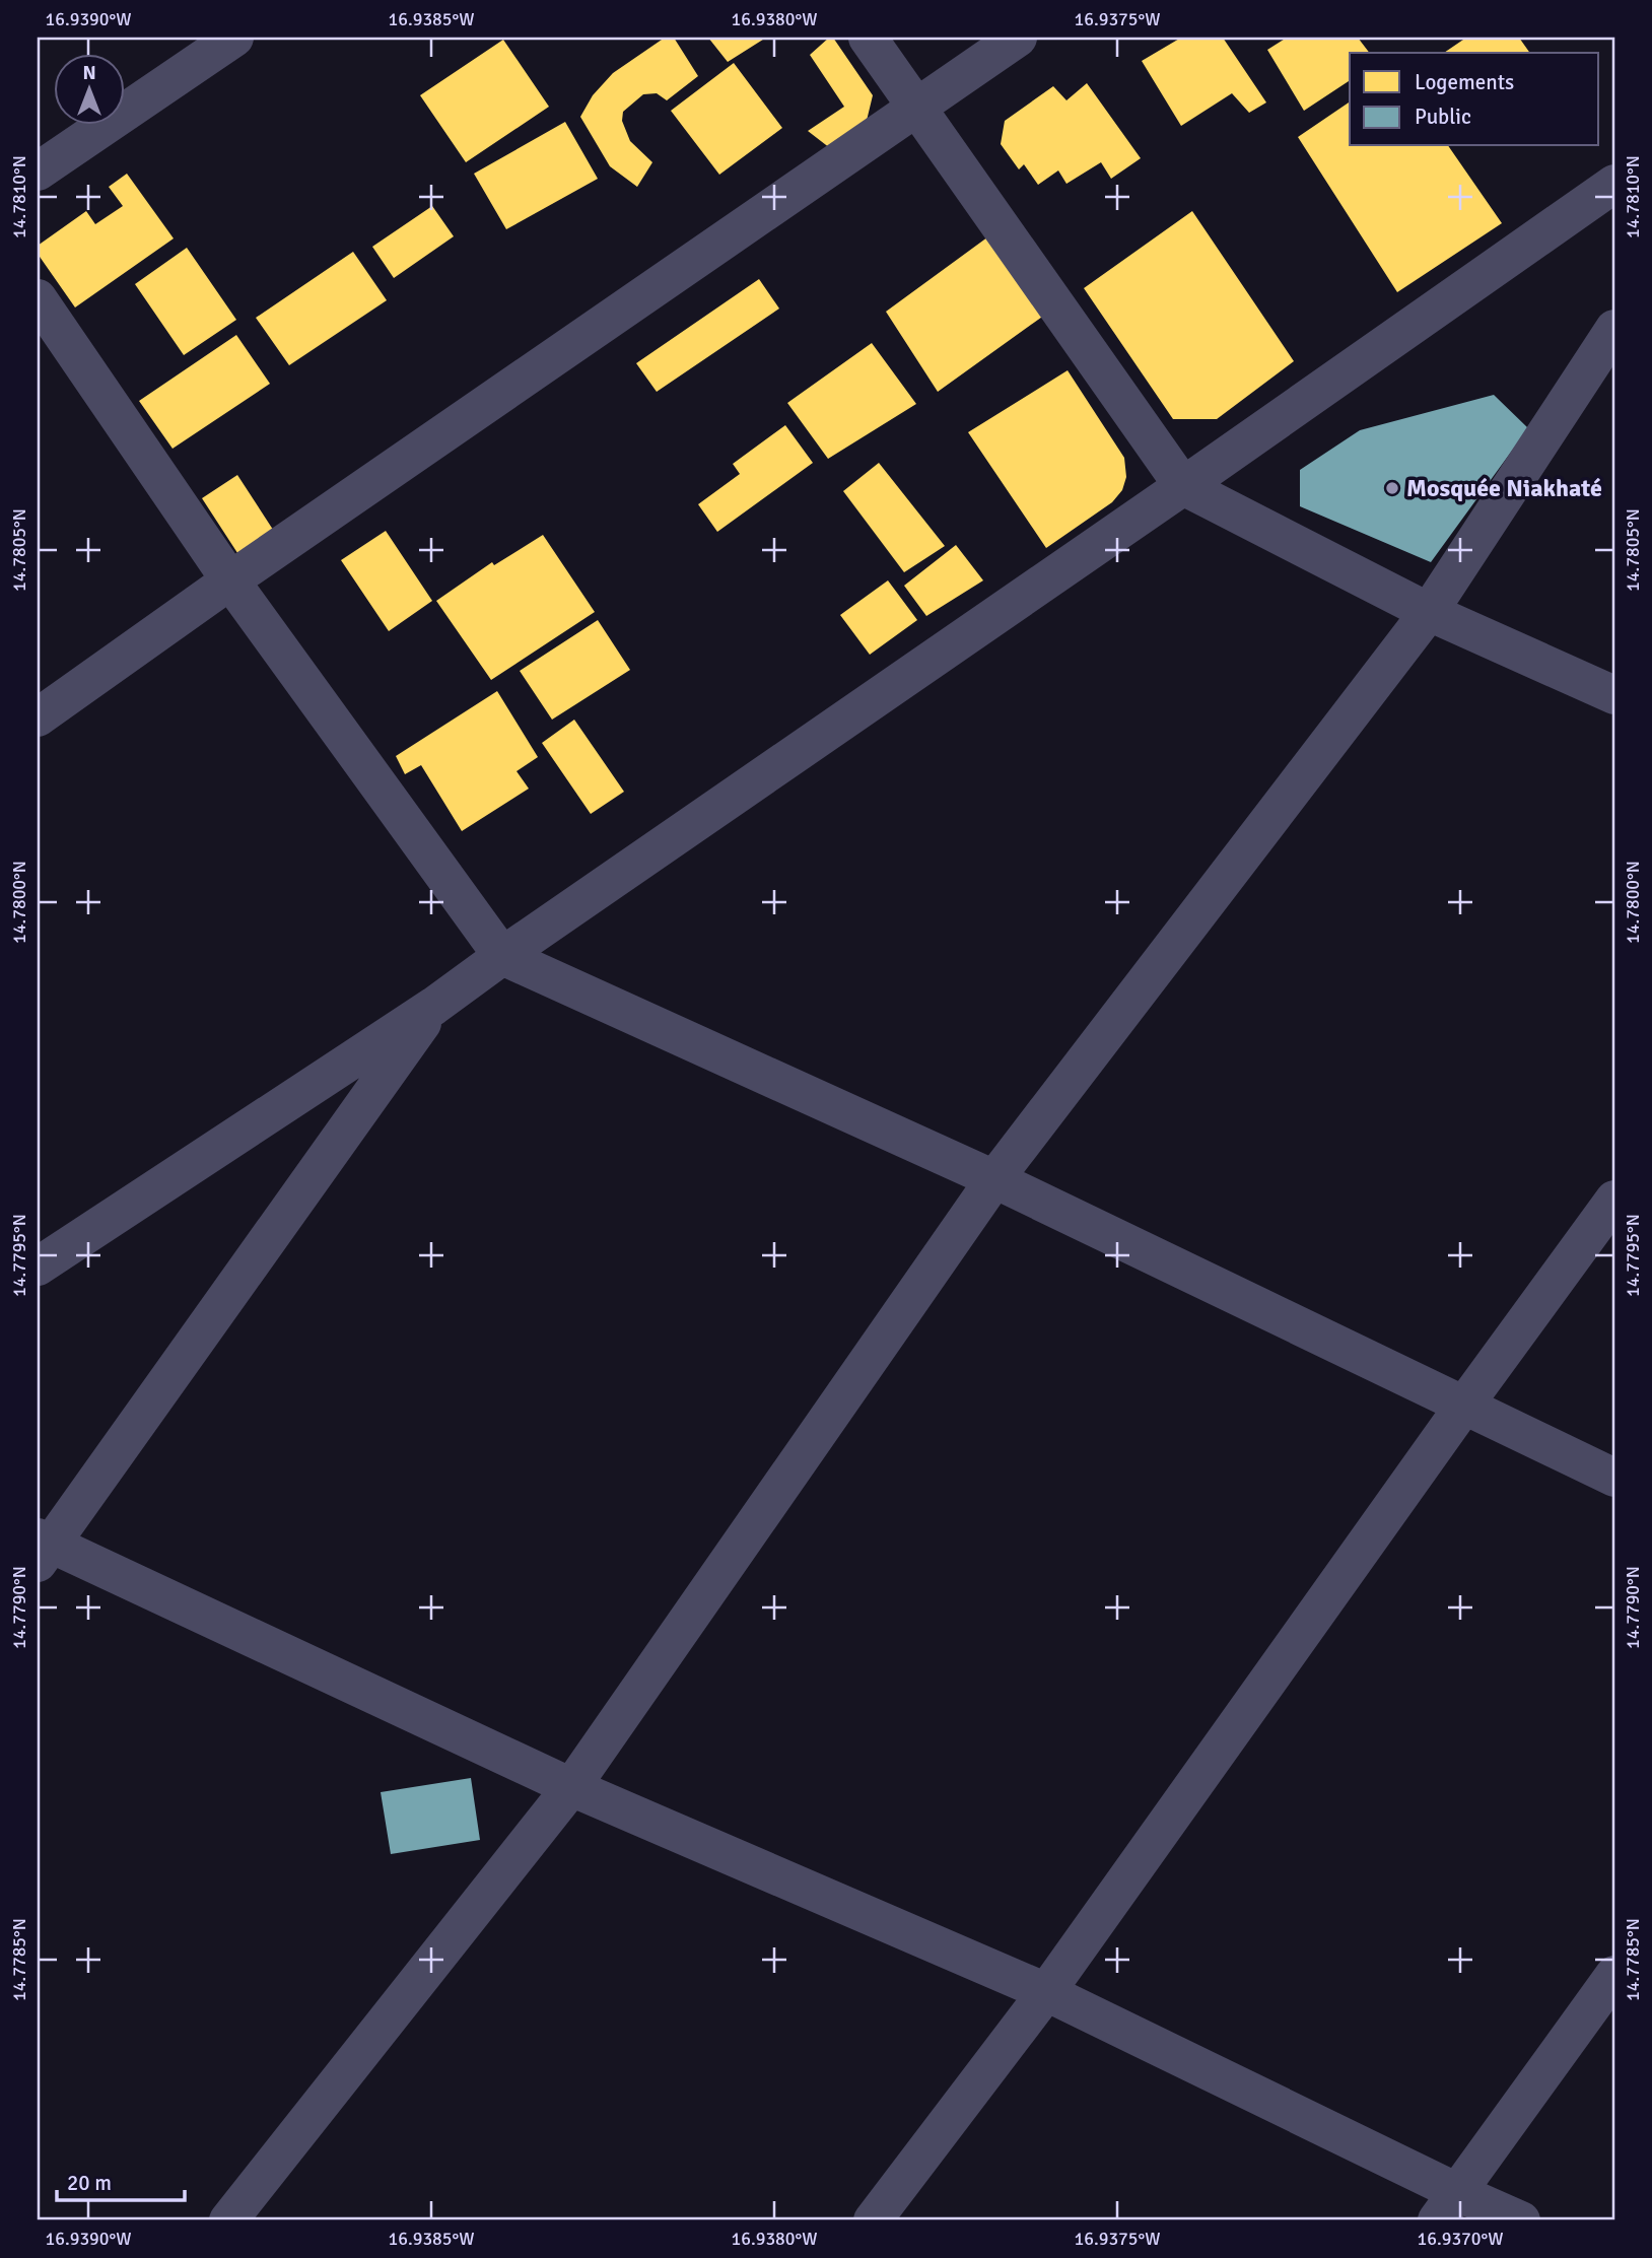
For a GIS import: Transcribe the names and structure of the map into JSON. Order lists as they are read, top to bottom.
{
  "places": ["Mosquée Niakhaté"],
  "legend": ["Logements", "Public"],
  "scale_bar": "20 m",
  "north": "top",
  "coordinates": [
    "16.9390°W",
    "16.9385°W",
    "16.9380°W",
    "16.9375°W",
    "14.7810°N",
    "14.7805°N",
    "14.7800°N",
    "14.7795°N",
    "14.7790°N",
    "14.7785°N",
    "16.9370°W"
  ]
}
